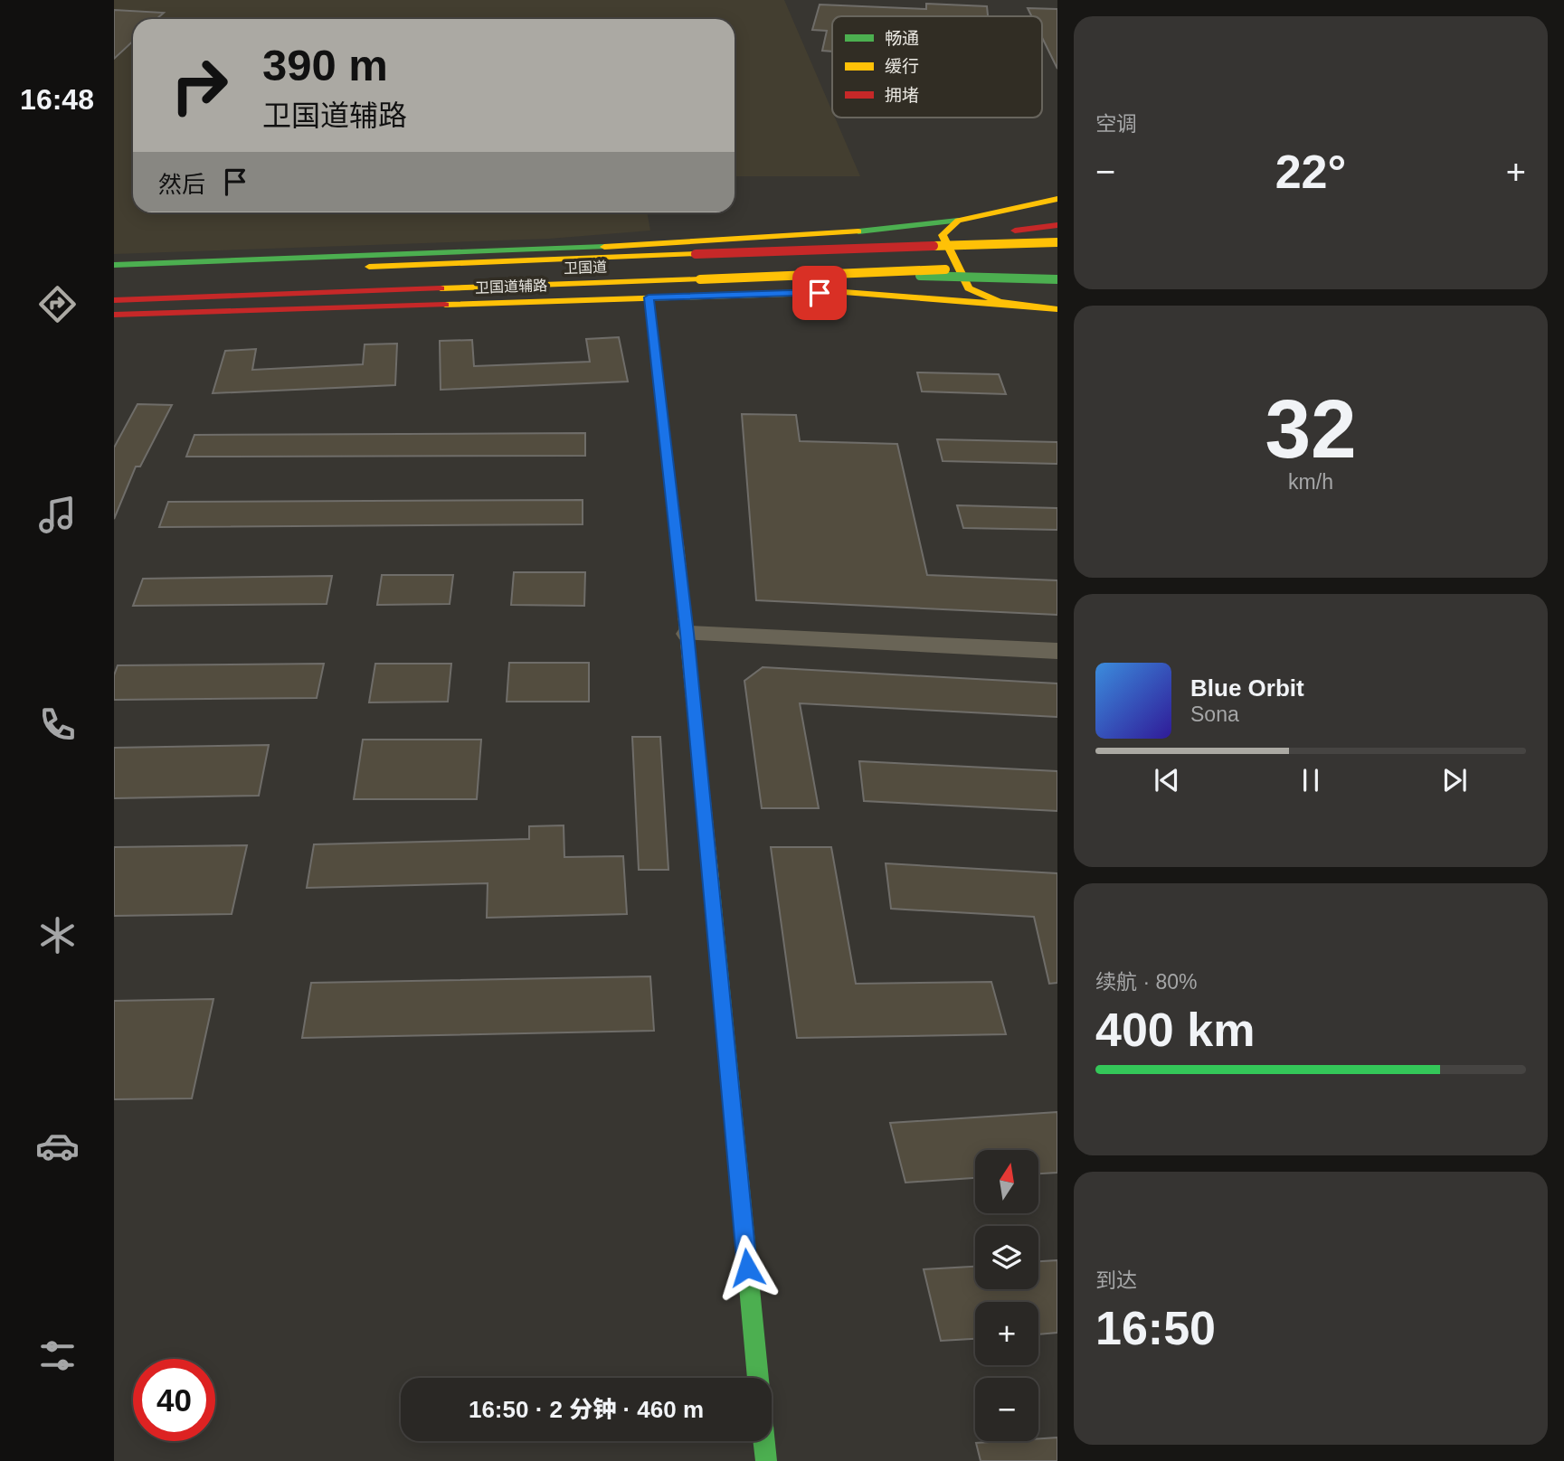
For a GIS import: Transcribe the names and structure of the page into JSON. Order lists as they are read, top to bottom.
{
  "streets": {
    "main road": ["卫国道", "卫国道辅路"]
  },
  "legend": ["畅通", "缓行", "拥堵"],
  "north": "top",
  "page": {
    "tabs": "16:48",
    "tile": [
      "空调",
      ["32", "km/h"],
      ["续航 · 80%", "400 km"],
      ["到达", "16:50"]
    ],
    "turn": ["390 m", "卫国道辅路"],
    "heat": ["−", "22°", "+"],
    "then": "然后",
    "song": ["Blue Orbit", "Sona"],
    "map_buttons": ["+", "−"],
    "limit": "40",
    "trip": "16:50 · 2 分钟 · 460 m"
  }
}
